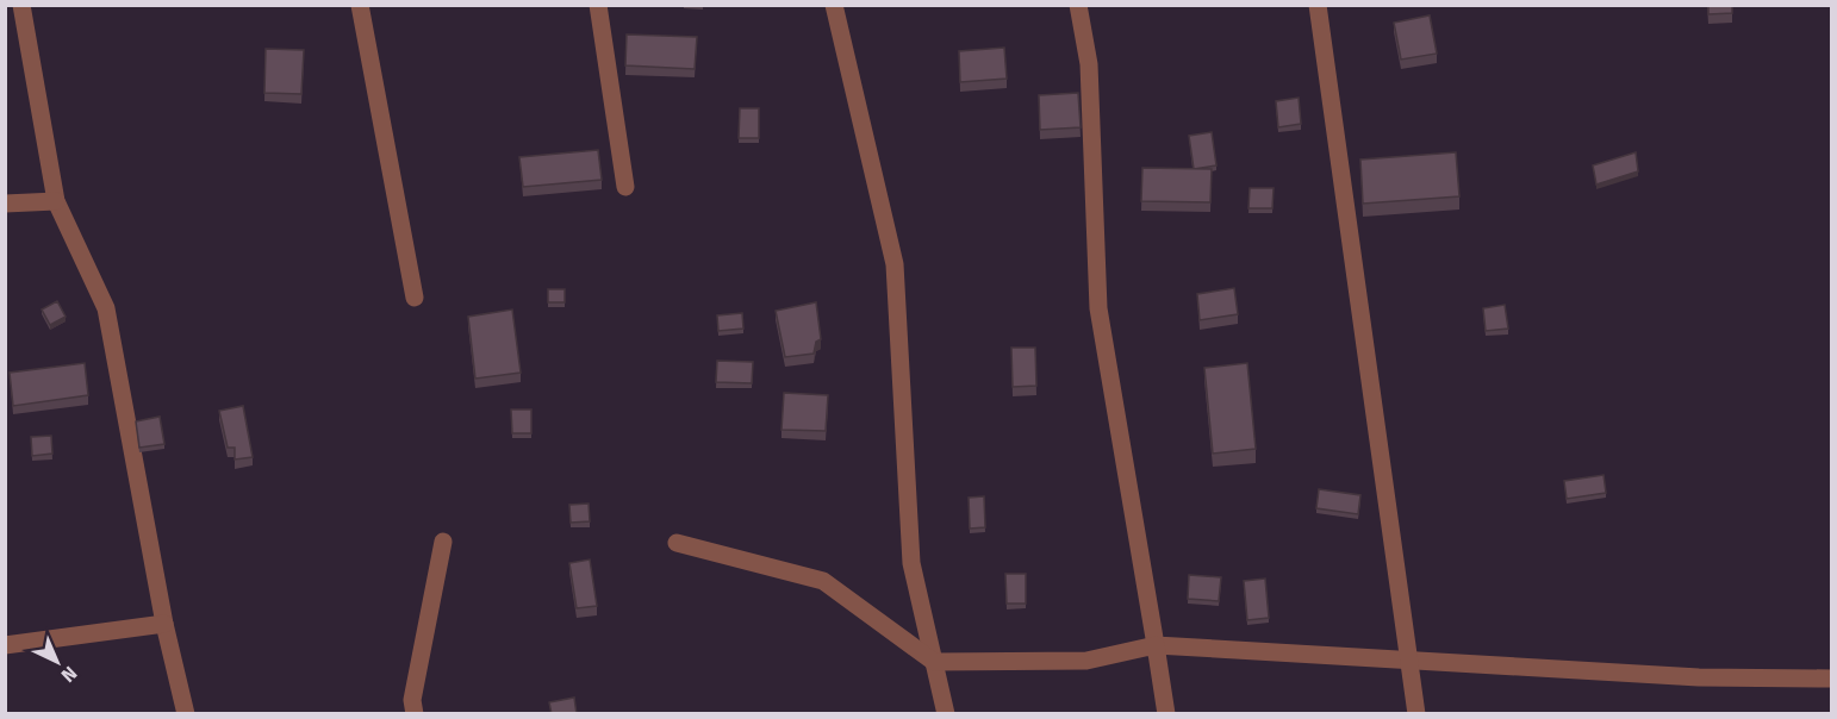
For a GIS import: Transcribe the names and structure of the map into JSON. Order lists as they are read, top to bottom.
{
  "north": "bottom right"
}
